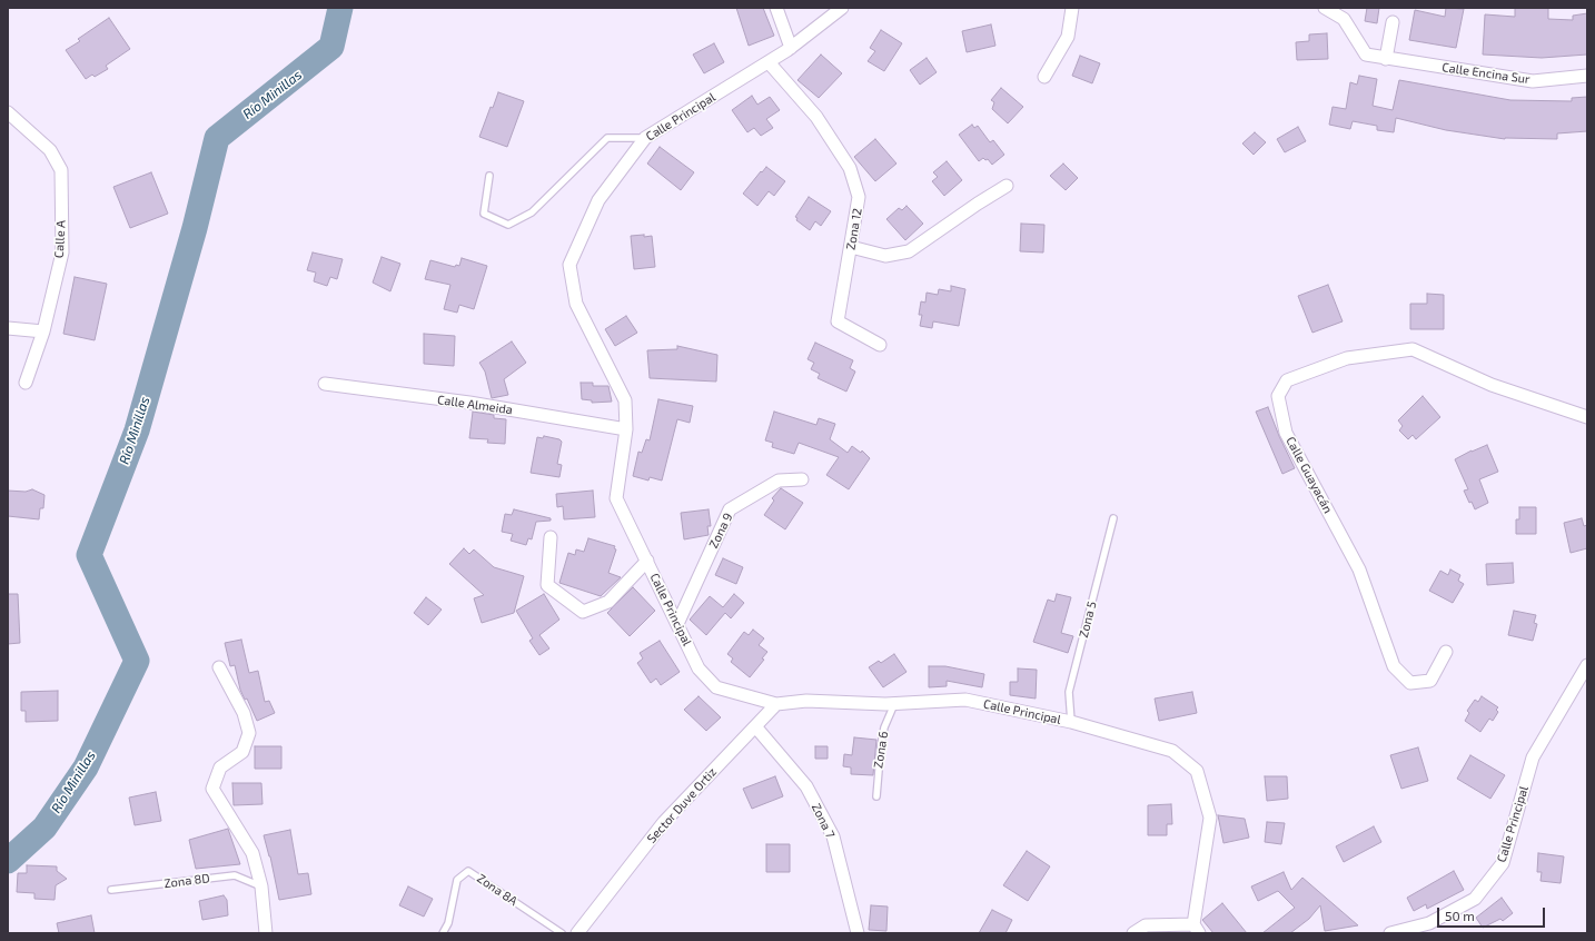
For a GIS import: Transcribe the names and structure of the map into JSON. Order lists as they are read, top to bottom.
{
  "streets": {
    "street": [
      "Calle Encina Sur",
      "Calle Principal",
      "Zona 12",
      "Calle A",
      "Calle Almeida",
      "Calle Guayacán",
      "Zona 9",
      "Sector Duve Ortiz",
      "Zona 7"
    ],
    "lane": [
      "Zona 5",
      "Zona 6",
      "Zona 8D",
      "Zona 8A"
    ]
  },
  "crossings": [
    ["Calle Principal", "Zona 12"],
    ["Calle Principal", "Calle Almeida"],
    ["Calle Principal", "Zona 9"],
    ["Calle Principal", "Zona 5"],
    ["Calle Principal", "Zona 6"],
    ["Calle Principal", "Sector Duve Ortiz"],
    ["Sector Duve Ortiz", "Zona 7"]
  ],
  "water": ["Río Minillas"],
  "scale_bar": "50 m"
}
